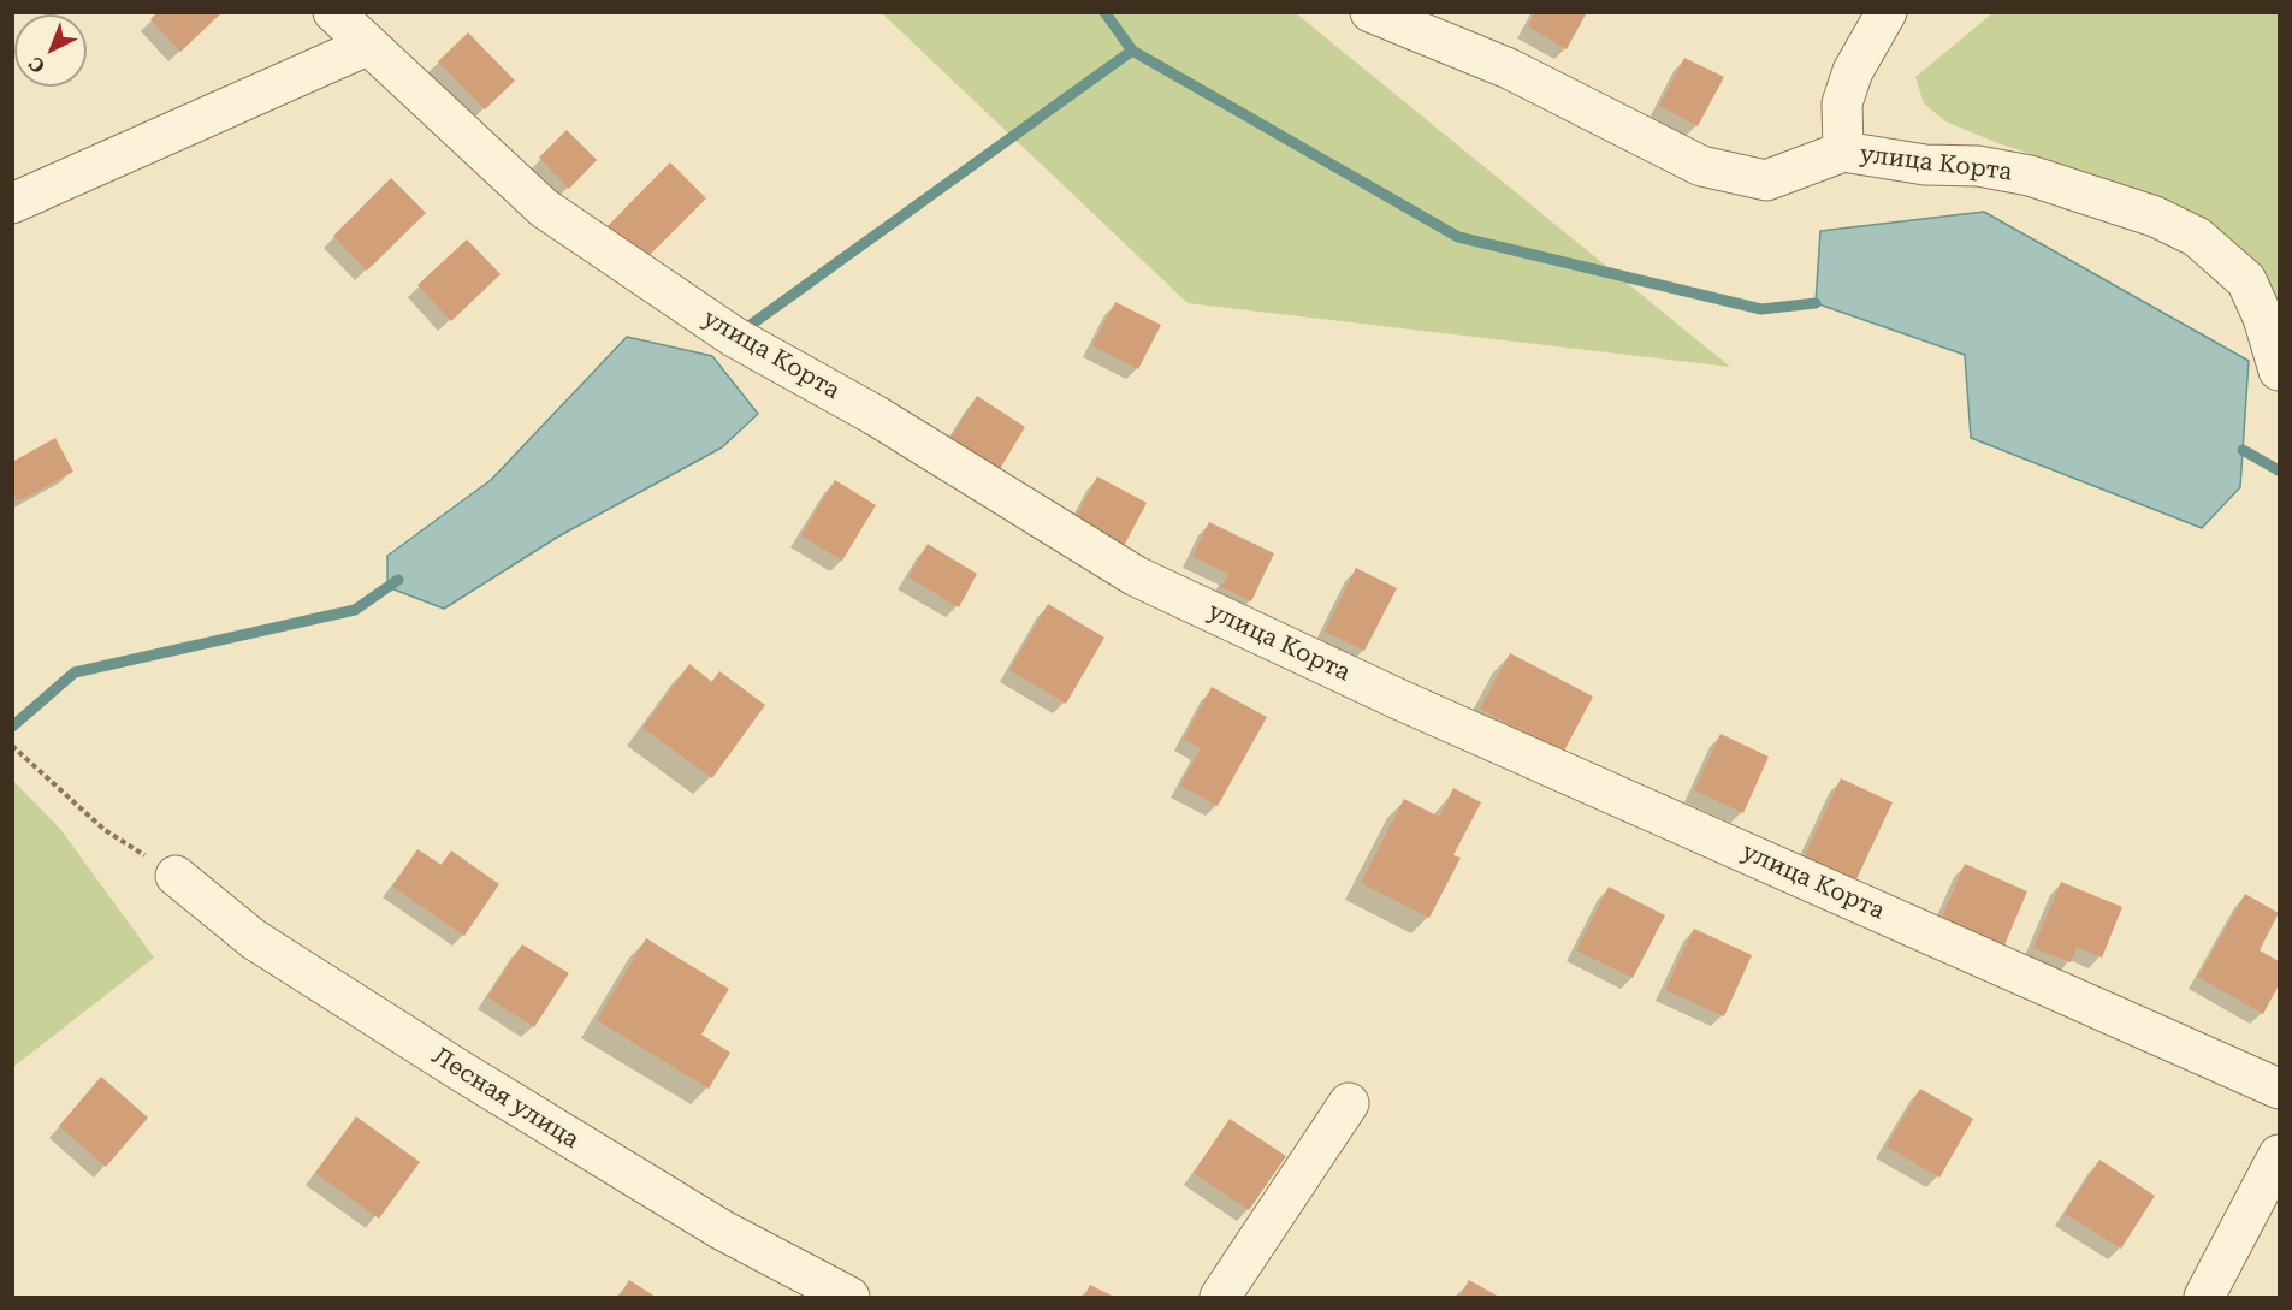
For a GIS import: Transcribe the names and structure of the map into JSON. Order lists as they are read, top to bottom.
{
  "streets": {
    "street": ["улица Корта", "Лесная улица"]
  },
  "north": "bottom left"
}
